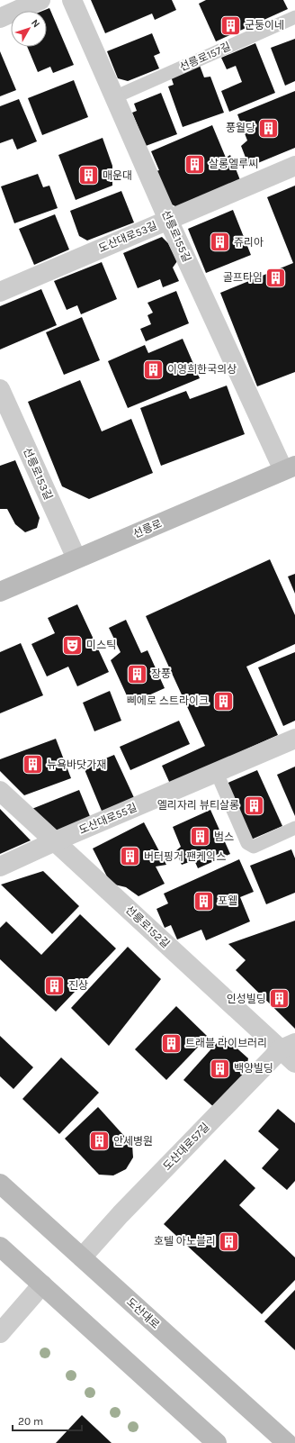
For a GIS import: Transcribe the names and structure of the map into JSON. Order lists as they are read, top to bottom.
{
  "streets": {
    "main road": ["선릉로", "도산대로"],
    "street": [
      "선릉로155길",
      "도산대로53길",
      "선릉로153길",
      "도산대로55길",
      "선릉로152길",
      "도산대로57길"
    ],
    "lane": ["선릉로157길"]
  },
  "crossings": [
    ["선릉로157길", "선릉로155길"],
    ["선릉로155길", "도산대로53길"],
    ["선릉로155길", "선릉로"],
    ["선릉로153길", "선릉로"],
    ["도산대로55길", "선릉로152길"],
    ["선릉로152길", "도산대로57길"],
    ["도산대로57길", "도산대로"]
  ],
  "places": {
    "building": [
      "군둥이네",
      "풍월당",
      "살롱엘루씨",
      "매운대",
      "쥬리아",
      "골프타임",
      "이영희한국의상",
      "장풍",
      "삐에로 스트라이크",
      "뉴욕바닷가재",
      "엘리자리 뷰티살롱",
      "범스",
      "버터핑거 팬케익스",
      "포웰",
      "진상",
      "인성빌딩",
      "트래블 라이브러리",
      "백양빌딩",
      "안세병원",
      "호텔 아노블리"
    ],
    "theatre": ["미스틱"]
  },
  "scale_bar": "20 m",
  "north": "top right"
}
